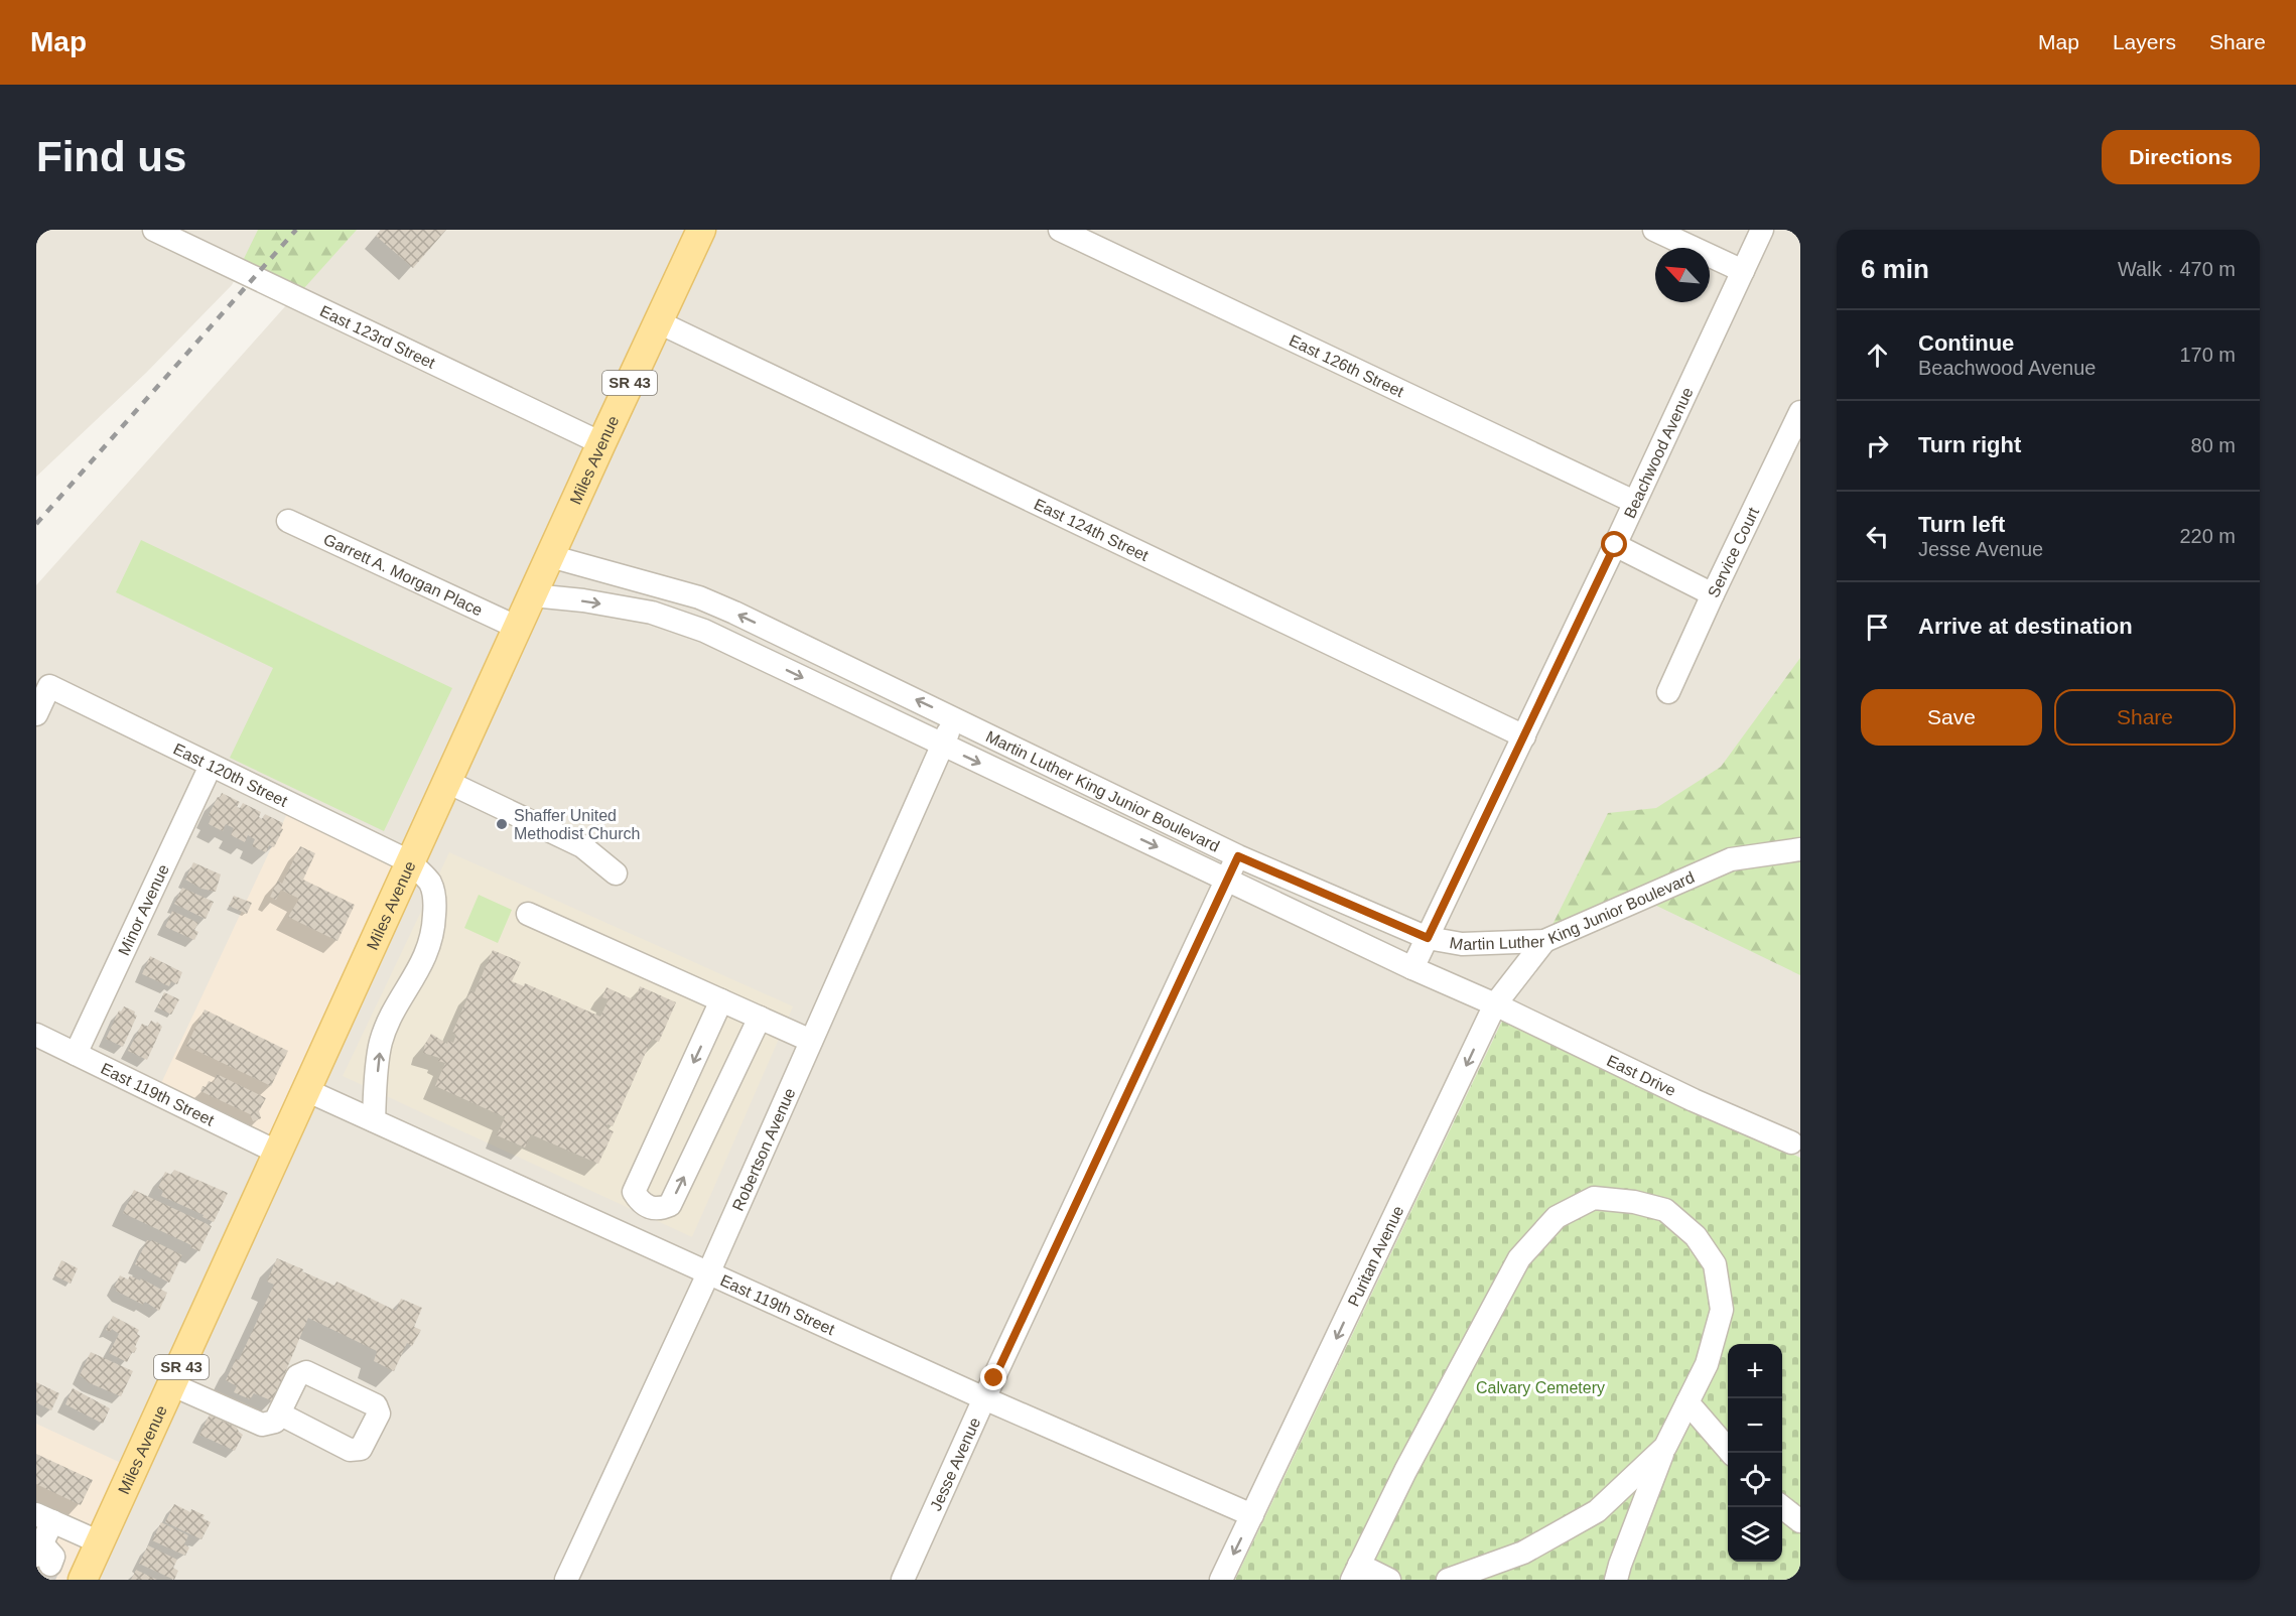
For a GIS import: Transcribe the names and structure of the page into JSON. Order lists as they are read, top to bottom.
{
  "streets": {
    "main road": ["SR 43", "Miles Avenue"],
    "street": [
      "East 123rd Street",
      "East 126th Street",
      "Beachwood Avenue",
      "East 124th Street",
      "Service Court",
      "Garrett A. Morgan Place",
      "East 120th Street",
      "Martin Luther King Junior Boulevard",
      "Minor Avenue",
      "East Drive",
      "East 119th Street",
      "Robertson Avenue",
      "Puritan Avenue",
      "Jesse Avenue"
    ]
  },
  "crossings": [
    ["East 123rd Street", "Miles Avenue"],
    ["East 126th Street", "Beachwood Avenue"],
    ["Beachwood Avenue", "East 124th Street"],
    ["Beachwood Avenue", "Martin Luther King Junior Boulevard"],
    ["Miles Avenue", "East 124th Street"],
    ["Miles Avenue", "Garrett A. Morgan Place"],
    ["Miles Avenue", "East 120th Street"],
    ["Miles Avenue", "Martin Luther King Junior Boulevard"],
    ["Miles Avenue", "East 119th Street"],
    ["East 120th Street", "Minor Avenue"],
    ["Martin Luther King Junior Boulevard", "East Drive"],
    ["Martin Luther King Junior Boulevard", "Robertson Avenue"],
    ["Martin Luther King Junior Boulevard", "Puritan Avenue"],
    ["Martin Luther King Junior Boulevard", "Jesse Avenue"],
    ["Minor Avenue", "East 119th Street"],
    ["East Drive", "Puritan Avenue"],
    ["East 119th Street", "Robertson Avenue"],
    ["East 119th Street", "Puritan Avenue"],
    ["East 119th Street", "Jesse Avenue"]
  ],
  "one_way": ["Puritan Avenue"],
  "parks": ["Calvary Cemetery"],
  "places": ["Shaffer United Methodist Church"],
  "north": "top left",
  "page": {
    "header": "Map",
    "nav": ["Map", "Layers", "Share"],
    "buttons": [
      "Directions",
      ["Save", "Share"]
    ],
    "title": "Find us",
    "heading": ["6 min", "Walk · 470 m"],
    "list": [
      ["Continue", "Beachwood Avenue", "170 m"],
      ["Turn right", "80 m"],
      ["Turn left", "Jesse Avenue", "220 m"],
      "Arrive at destination"
    ],
    "map_buttons": ["+", "−"]
  }
}
